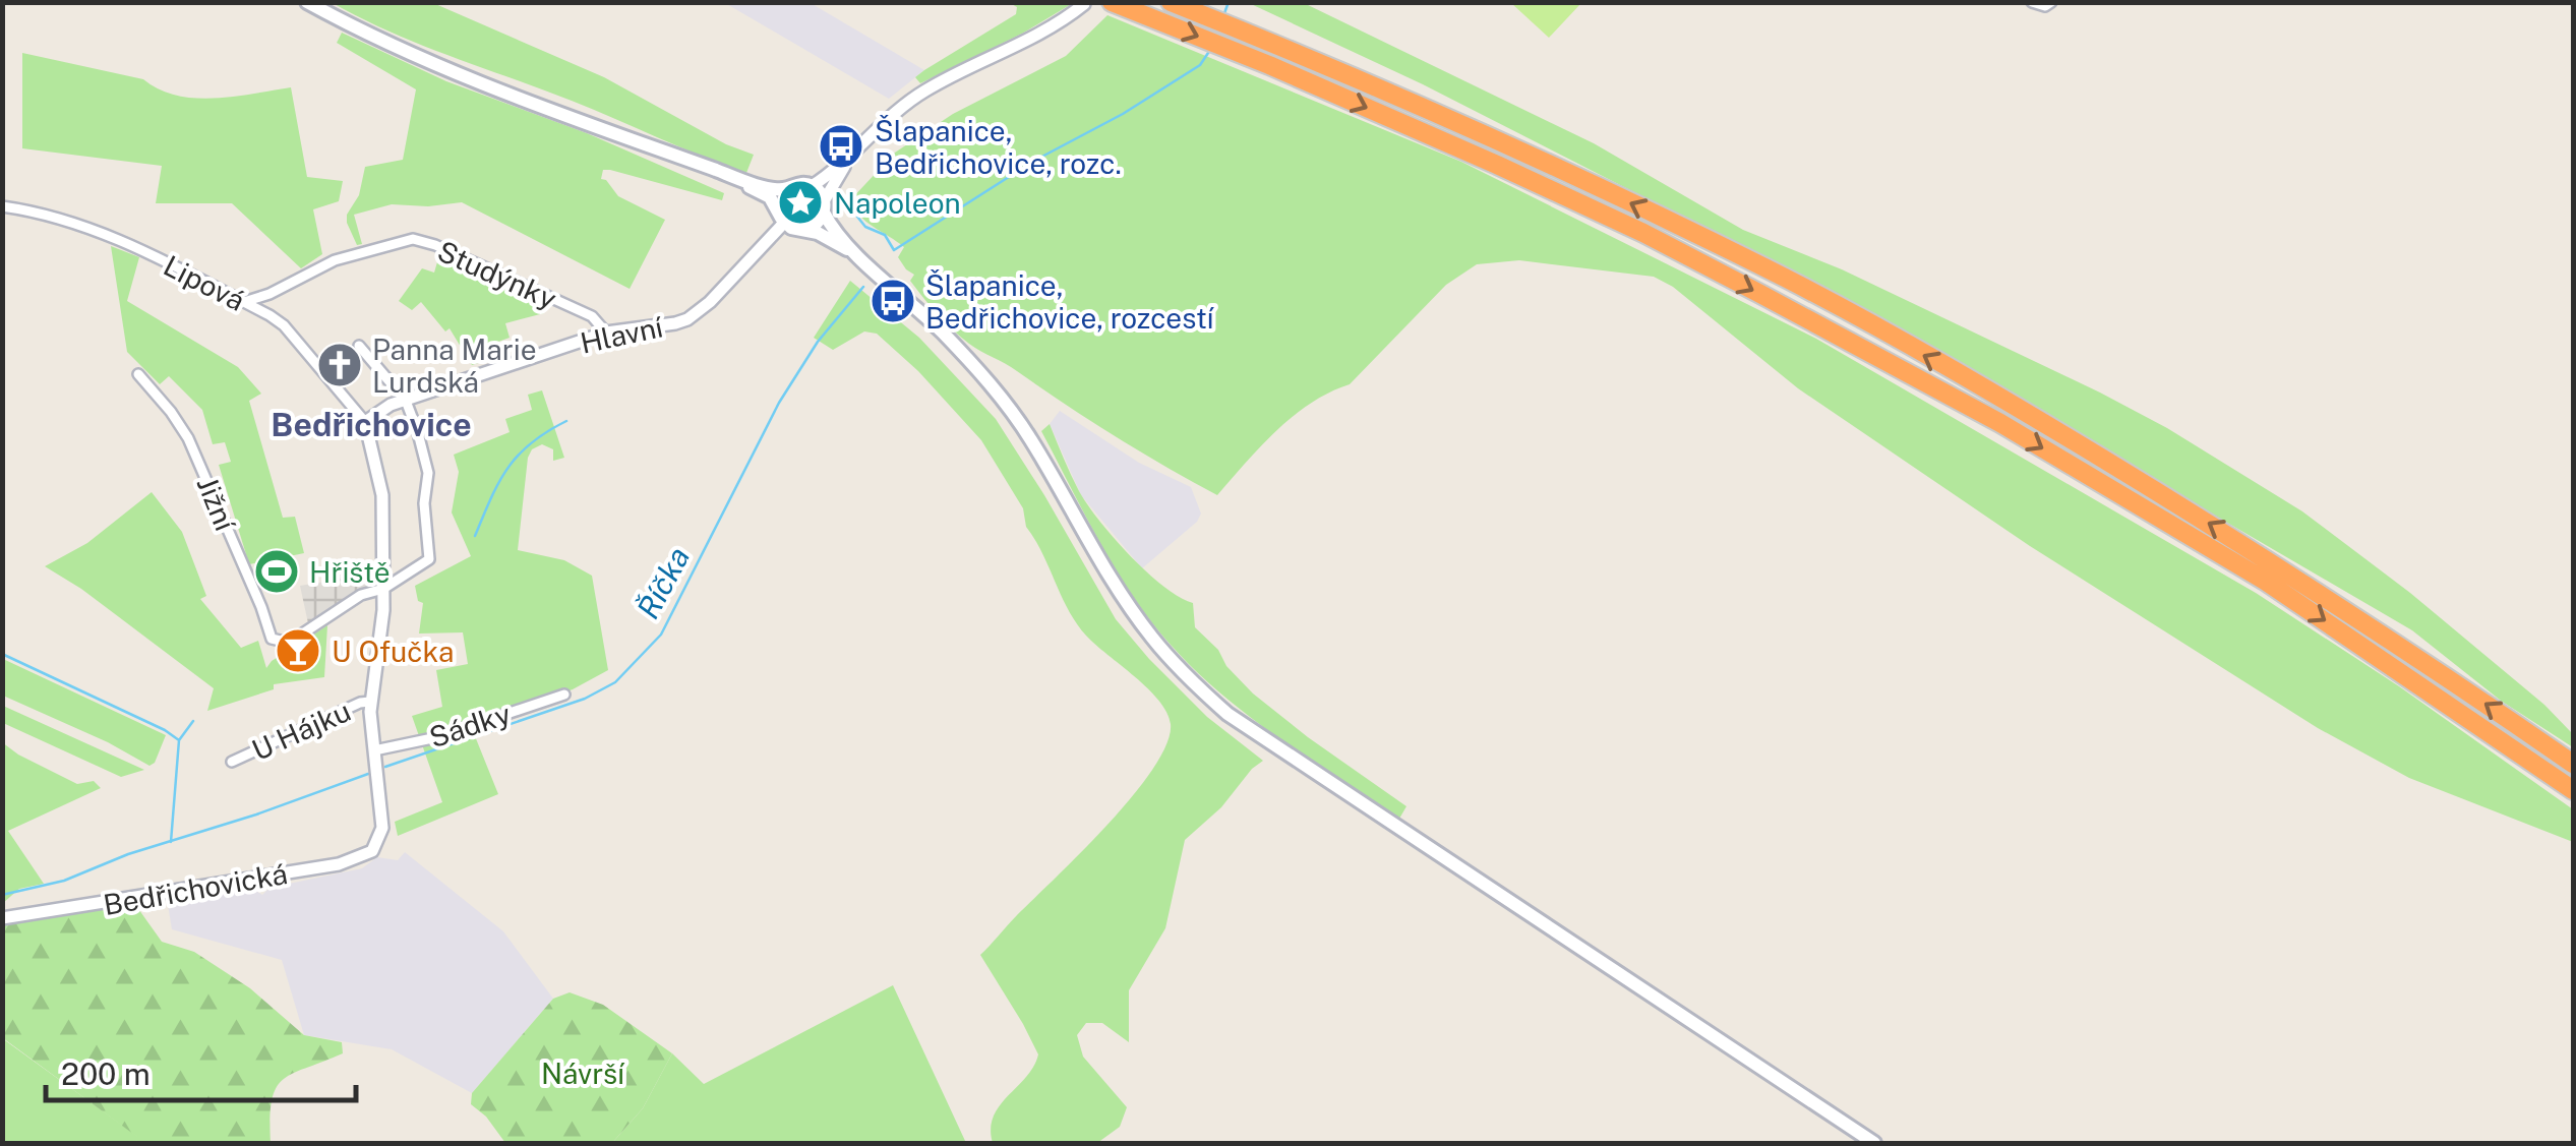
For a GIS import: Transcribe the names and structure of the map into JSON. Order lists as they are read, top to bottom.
{
  "streets": {
    "street": [
      "Studýnky",
      "Lipová",
      "Hlavní",
      "Jižní",
      "Sádky",
      "U Hájku",
      "Bedřichovická"
    ]
  },
  "crossings": [
    ["Studýnky", "Lipová"],
    ["Studýnky", "Hlavní"],
    ["Lipová", "Hlavní"],
    ["Sádky", "Bedřichovická"]
  ],
  "districts": ["Bedřichovice"],
  "water": ["Říčka"],
  "parks": ["Návrší"],
  "places": {
    "bus stop": ["Šlapanice, Bedřichovice, rozc.", "Šlapanice, Bedřichovice, rozcestí"],
    "place": ["Napoleon"],
    "church": ["Panna Marie Lurdská"],
    "sports": ["Hřiště"],
    "bar": ["U Ofučka"]
  },
  "scale_bar": "200 m"
}
